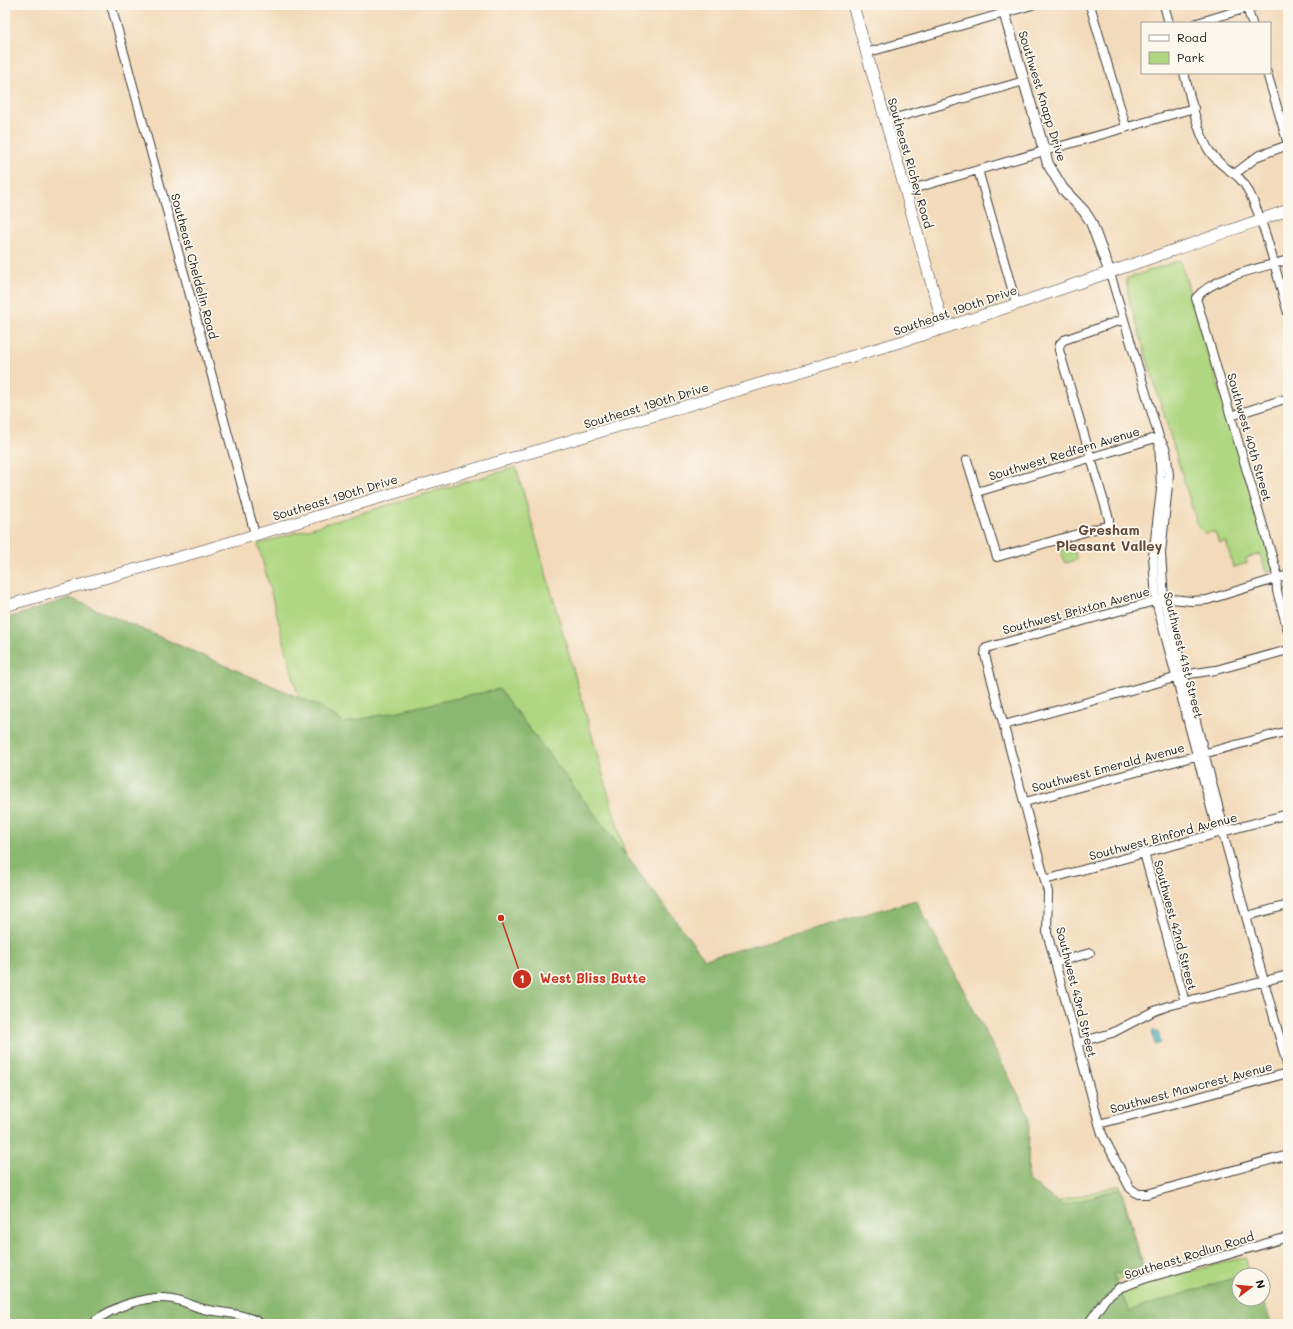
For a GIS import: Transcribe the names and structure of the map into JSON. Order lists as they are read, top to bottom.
{
  "streets": {
    "main road": ["Southeast Richey Road", "Southeast 190th Drive"],
    "street": [
      "Southwest Knapp Drive",
      "Southeast Cheldelin Road",
      "Southwest 40th Street",
      "Southwest Redfern Avenue",
      "Southwest Brixton Avenue",
      "Southwest 41st Street",
      "Southwest Emerald Avenue",
      "Southwest Binford Avenue",
      "Southwest 42nd Street",
      "Southwest 43rd Street",
      "Southwest Mawcrest Avenue",
      "Southeast Rodlun Road"
    ]
  },
  "crossings": [
    ["Southwest Knapp Drive", "Southeast 190th Drive"],
    ["Southwest Knapp Drive", "Southwest 41st Street"],
    ["Southeast Richey Road", "Southeast 190th Drive"],
    ["Southeast Cheldelin Road", "Southeast 190th Drive"],
    ["Southeast 190th Drive", "Southwest 41st Street"],
    ["Southwest 40th Street", "Southwest Brixton Avenue"],
    ["Southwest Redfern Avenue", "Southwest 41st Street"],
    ["Southwest Brixton Avenue", "Southwest 41st Street"],
    ["Southwest Brixton Avenue", "Southwest 43rd Street"],
    ["Southwest 41st Street", "Southwest Emerald Avenue"],
    ["Southwest 41st Street", "Southwest Binford Avenue"],
    ["Southwest Emerald Avenue", "Southwest 43rd Street"],
    ["Southwest Binford Avenue", "Southwest 42nd Street"],
    ["Southwest Binford Avenue", "Southwest 43rd Street"],
    ["Southwest 43rd Street", "Southwest Mawcrest Avenue"]
  ],
  "districts": ["Gresham Pleasant Valley"],
  "places": ["West Bliss Butte"],
  "legend": ["Road", "Park"],
  "north": "right"
}
